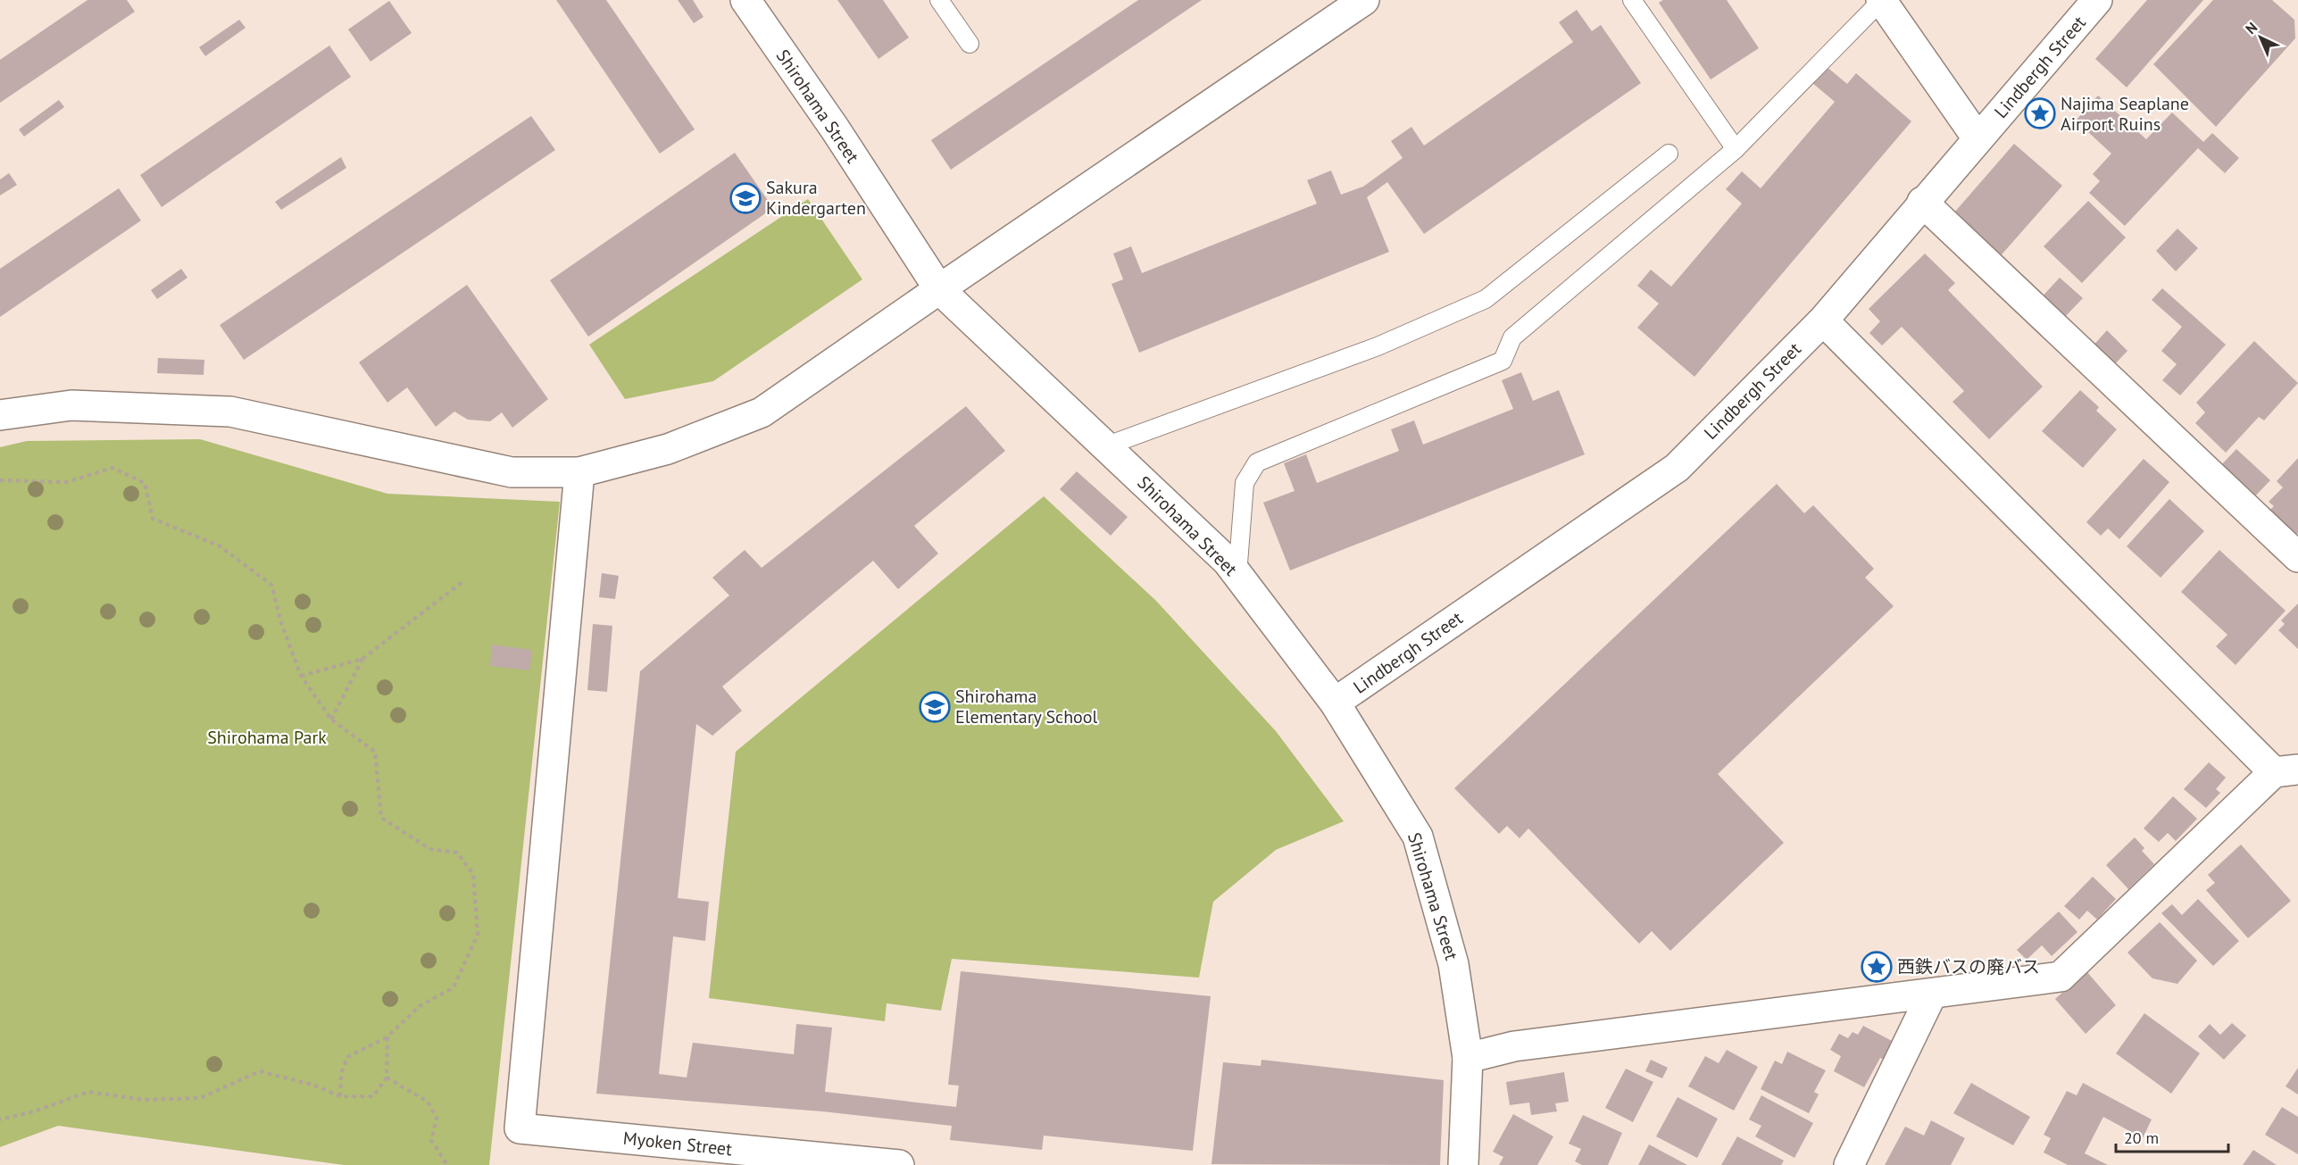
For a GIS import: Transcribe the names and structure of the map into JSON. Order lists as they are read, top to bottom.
{
  "streets": {
    "street": ["Lindbergh Street", "Shirohama Street", "Myoken Street"]
  },
  "crossings": [
    ["Lindbergh Street", "Shirohama Street"]
  ],
  "parks": ["Shirohama Park"],
  "places": {
    "place": ["Najima Seaplane Airport Ruins", "西鉄バスの廃バス"],
    "school or university": ["Sakura Kindergarten", "Shirohama Elementary School"]
  },
  "scale_bar": "20 m",
  "north": "top left"
}
